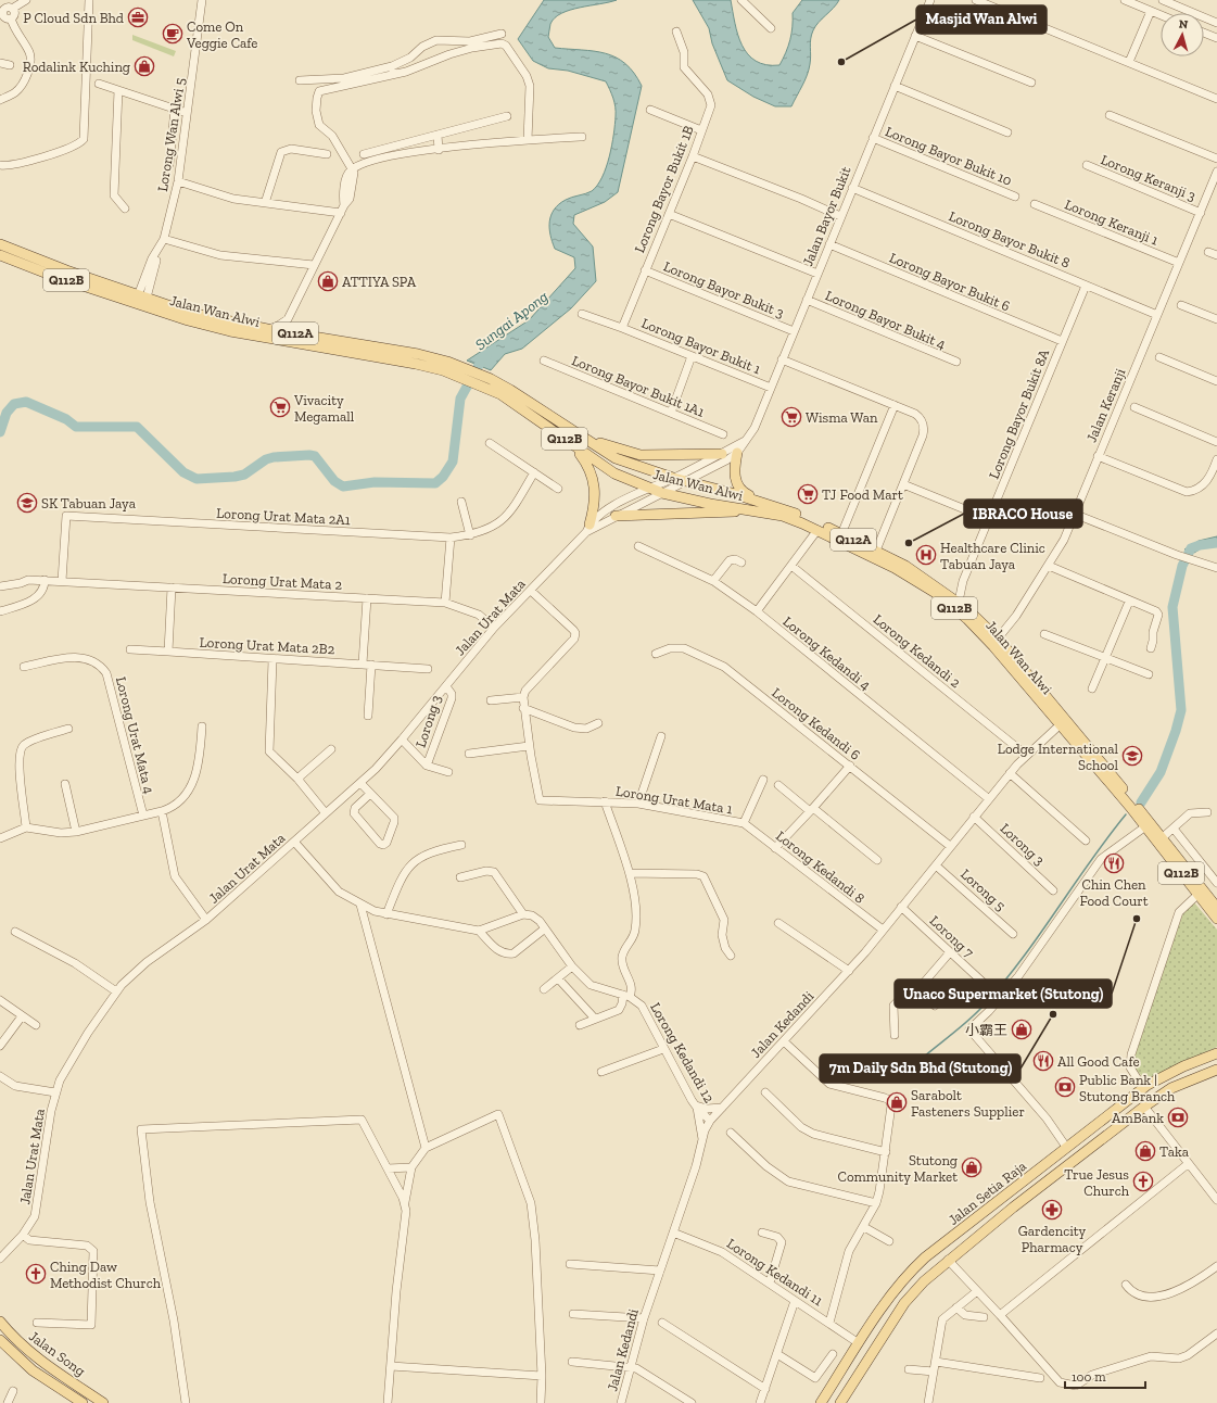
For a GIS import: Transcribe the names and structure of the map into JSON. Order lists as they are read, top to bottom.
{
  "streets": {
    "main road": [
      "Q112B",
      "Jalan Wan Alwi",
      "Q112A",
      "Jalan Setia Raja",
      "Jalan Song"
    ],
    "street": [
      "Lorong Wan Alwi 5",
      "Lorong Bayor Bukit 10",
      "Lorong Keranji 3",
      "Lorong Bayor Bukit 1B",
      "Jalan Bayor Bukit",
      "Lorong Keranji 1",
      "Lorong Bayor Bukit 8",
      "Lorong Bayor Bukit 6",
      "Lorong Bayor Bukit 3",
      "Lorong Bayor Bukit 4",
      "Lorong Bayor Bukit 1",
      "Lorong Bayor Bukit 1A1",
      "Jalan Keranji",
      "Lorong Bayor Bukit 8A",
      "Lorong Urat Mata 2A1",
      "Lorong Urat Mata 2",
      "Jalan Urat Mata",
      "Lorong Urat Mata 2B2",
      "Lorong Kedandi 2",
      "Lorong Kedandi 4",
      "Lorong 3",
      "Lorong Kedandi 6",
      "Lorong Urat Mata 4",
      "Lorong Urat Mata 1",
      "Lorong Kedandi 8",
      "Lorong 5",
      "Lorong 7",
      "Jalan Kedandi",
      "Lorong Kedandi 12",
      "Lorong Kedandi 11"
    ]
  },
  "crossings": [
    ["Lorong Wan Alwi 5", "Jalan Wan Alwi"],
    ["Lorong Bayor Bukit 10", "Jalan Bayor Bukit"],
    ["Lorong Keranji 3", "Jalan Keranji"],
    ["Lorong Bayor Bukit 1B", "Lorong Bayor Bukit 3"],
    ["Lorong Bayor Bukit 1B", "Lorong Bayor Bukit 1"],
    ["Jalan Bayor Bukit", "Lorong Bayor Bukit 8"],
    ["Jalan Bayor Bukit", "Lorong Bayor Bukit 6"],
    ["Jalan Bayor Bukit", "Lorong Bayor Bukit 3"],
    ["Jalan Bayor Bukit", "Lorong Bayor Bukit 4"],
    ["Jalan Bayor Bukit", "Lorong Bayor Bukit 1"],
    ["Lorong Keranji 1", "Jalan Keranji"],
    ["Lorong Bayor Bukit 8", "Jalan Keranji"],
    ["Lorong Bayor Bukit 8", "Lorong Bayor Bukit 8A"],
    ["Lorong Bayor Bukit 6", "Lorong Bayor Bukit 8A"],
    ["Jalan Wan Alwi", "Jalan Keranji"],
    ["Jalan Wan Alwi", "Lorong Bayor Bukit 8A"],
    ["Jalan Wan Alwi", "Jalan Kedandi"],
    ["Lorong Urat Mata 2A1", "Lorong Urat Mata 2"],
    ["Lorong Urat Mata 2", "Jalan Urat Mata"],
    ["Jalan Urat Mata", "Lorong 3"],
    ["Jalan Urat Mata", "Lorong Urat Mata 4"],
    ["Lorong Kedandi 2", "Jalan Kedandi"],
    ["Lorong Kedandi 4", "Jalan Kedandi"],
    ["Lorong 3", "Jalan Kedandi"],
    ["Lorong Kedandi 6", "Jalan Kedandi"],
    ["Lorong Urat Mata 1", "Lorong Kedandi 8"],
    ["Lorong Urat Mata 1", "Lorong Kedandi 12"],
    ["Lorong Kedandi 8", "Jalan Kedandi"],
    ["Lorong 5", "Jalan Kedandi"],
    ["Lorong 7", "Jalan Kedandi"],
    ["Jalan Kedandi", "Lorong Kedandi 12"],
    ["Jalan Kedandi", "Lorong Kedandi 11"],
    ["Jalan Setia Raja", "Lorong Kedandi 11"]
  ],
  "water": ["Sungai Apong"],
  "places": {
    "office": ["P Cloud Sdn Bhd"],
    "cafe": ["Come On Veggie Cafe"],
    "other": [
      "Masjid Wan Alwi",
      "IBRACO House",
      "Unaco Supermarket (Stutong)",
      "7m Daily Sdn Bhd (Stutong)"
    ],
    "shop": [
      "Rodalink Kuching",
      "ATTIYA SPA",
      "小霸王",
      "Sarabolt Fasteners Supplier",
      "Taka",
      "Stutong Community Market"
    ],
    "supermarket": ["Vivacity Megamall", "Wisma Wan", "TJ Food Mart"],
    "school or university": ["SK Tabuan Jaya", "Lodge International School"],
    "hospital": ["Healthcare Clinic Tabuan Jaya"],
    "restaurant": ["Chin Chen Food Court", "All Good Cafe"],
    "bank": ["Public Bank | Stutong Branch", "AmBank"],
    "church": ["True Jesus Church", "Ching Daw Methodist Church"],
    "pharmacy": ["Gardencity Pharmacy"]
  },
  "scale_bar": "100 m",
  "north": "top"
}
